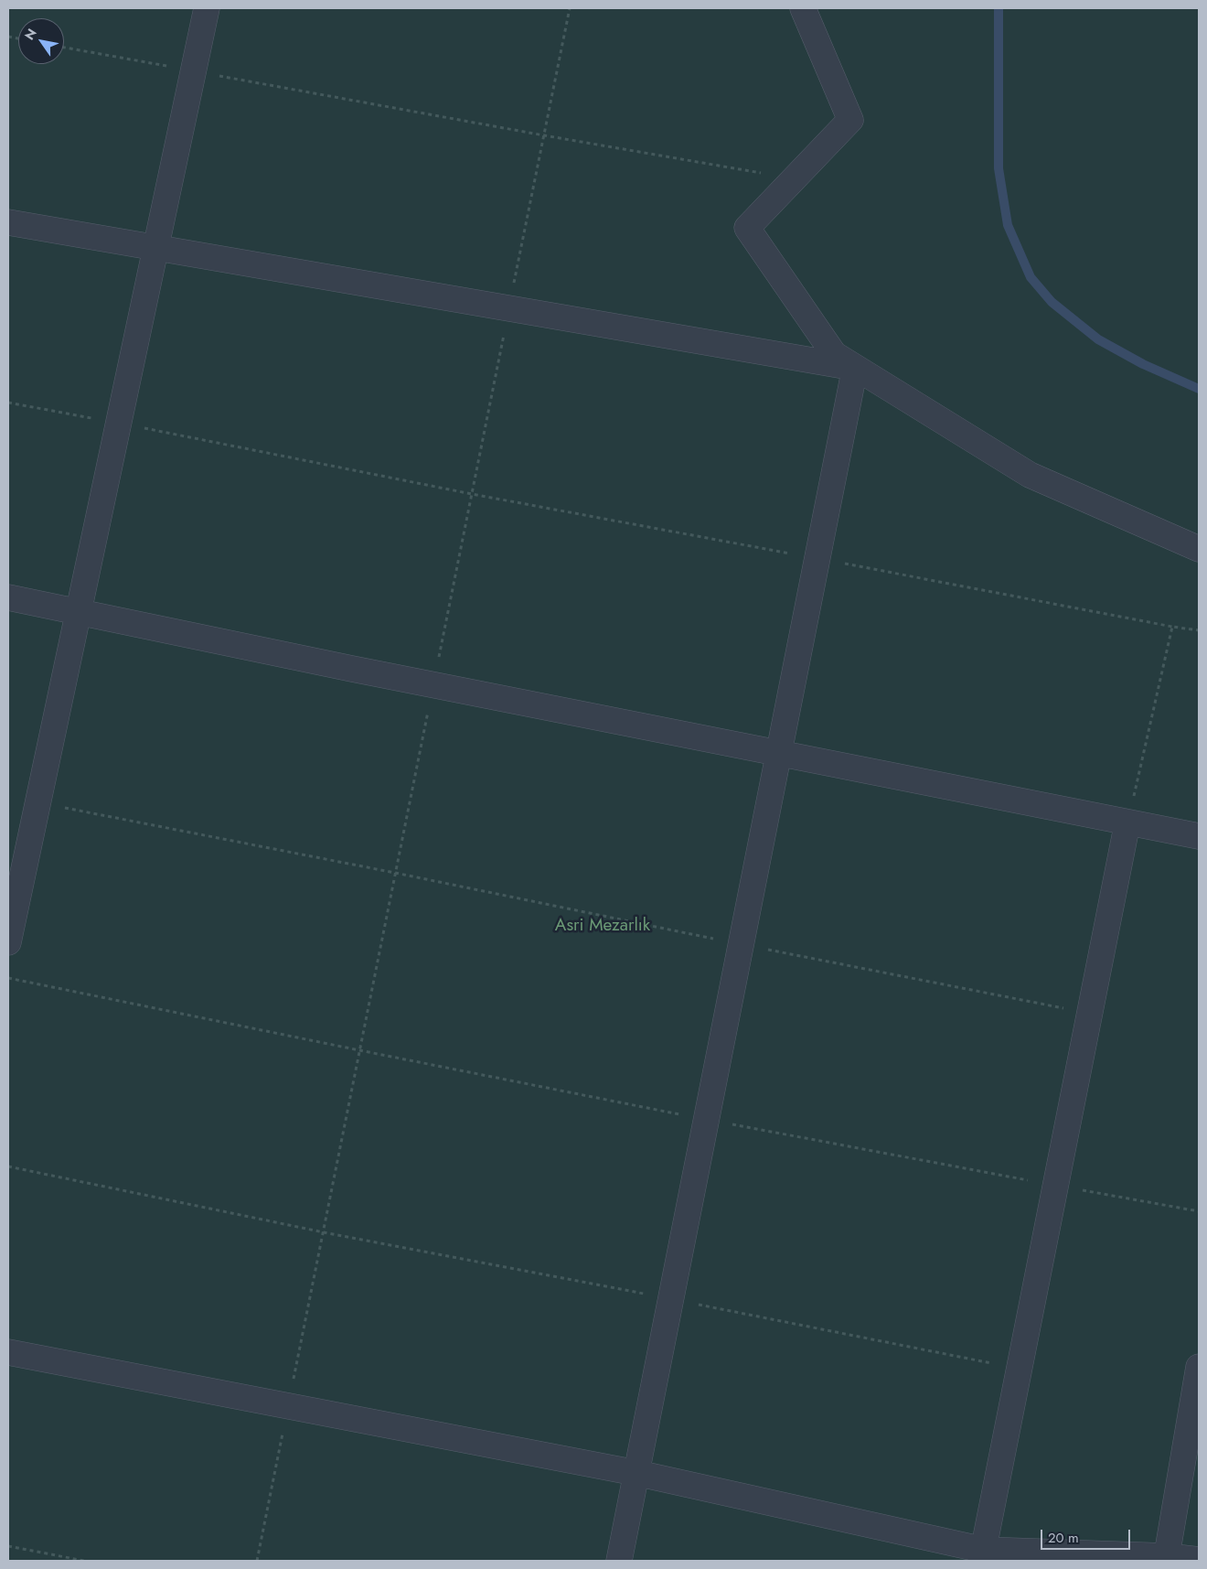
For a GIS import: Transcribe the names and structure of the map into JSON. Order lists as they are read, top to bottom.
{
  "parks": ["Asri Mezarlık"],
  "scale_bar": "20 m",
  "north": "top left"
}
